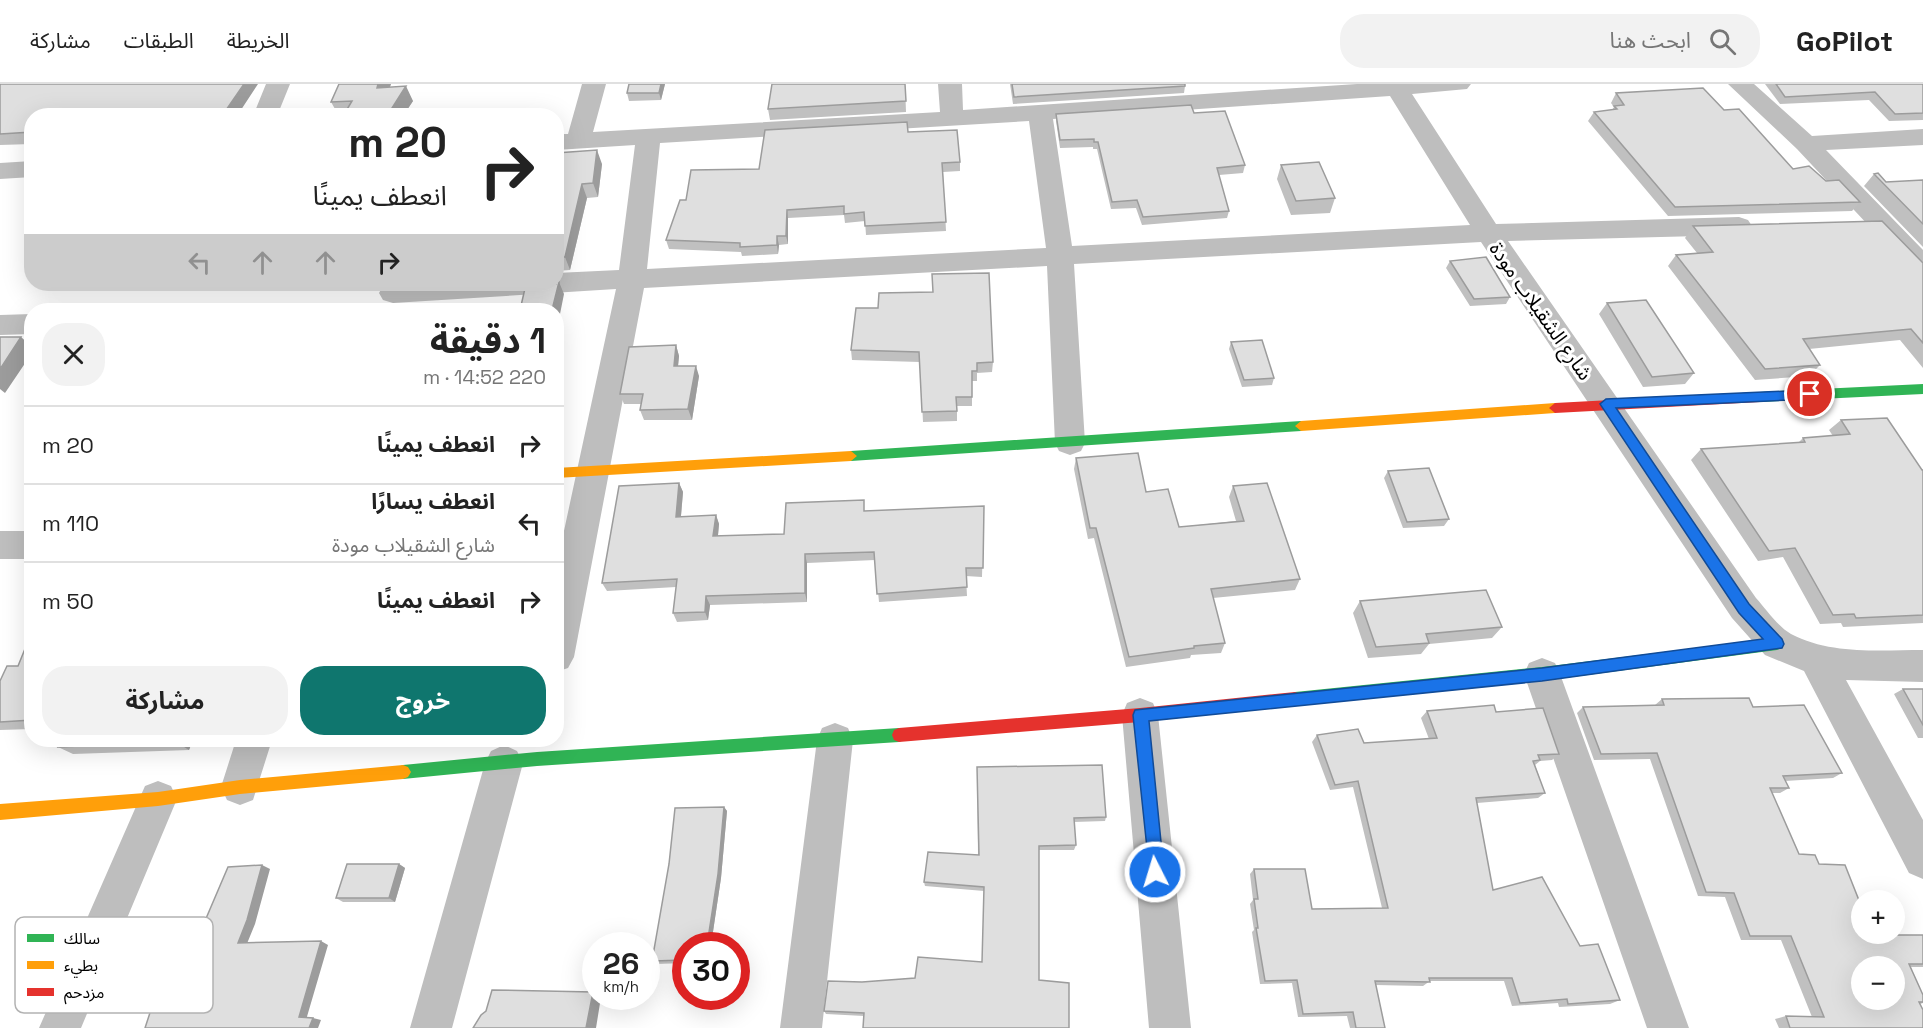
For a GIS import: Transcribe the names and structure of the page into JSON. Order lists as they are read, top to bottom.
{
  "streets": {
    "street": ["شارع الشقيلاب مودة"]
  },
  "legend": ["سالك", "بطيء", "مزدحم"],
  "page": {
    "header": "GoPilot",
    "search": "ابحث هنا",
    "nav": ["الخريطة", "الطبقات", "مشاركة"],
    "turn": ["20 m", "انعطف يمينًا"],
    "heading": ["1 دقيقة", "220 m · 14:52"],
    "list": [
      {
        "name": "انعطف يمينًا",
        "value": "20 m"
      },
      {
        "name": "انعطف يسارًا",
        "note": "شارع الشقيلاب مودة",
        "value": "110 m"
      },
      {
        "name": "انعطف يمينًا",
        "value": "50 m"
      }
    ],
    "buttons": ["خروج", "مشاركة"],
    "map_buttons": ["+", "−"],
    "speed": "26 km/h",
    "limit": "30"
  }
}
